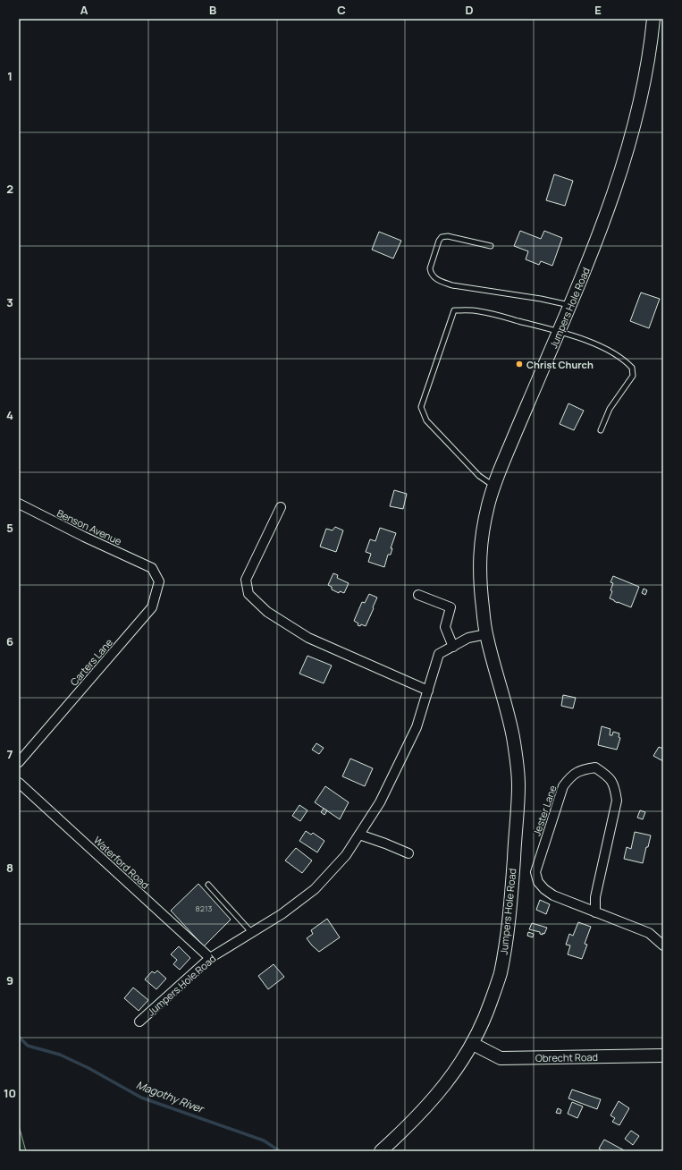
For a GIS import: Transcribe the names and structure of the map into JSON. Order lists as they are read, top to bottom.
{
  "streets": {
    "main road": ["Jumpers Hole Road", "Obrecht Road"],
    "street": [
      "Benson Avenue",
      "Carters Lane",
      "Jester Lane",
      "Waterford Road"
    ]
  },
  "crossings": [
    ["Jumpers Hole Road", "Waterford Road"],
    ["Jumpers Hole Road", "Obrecht Road"],
    ["Benson Avenue", "Carters Lane"]
  ],
  "water": ["Magothy River"],
  "places": ["Christ Church"],
  "house_numbers": ["8213"],
  "grid": {
    "columns": [
      "A",
      "B",
      "C",
      "D",
      "E"
    ],
    "rows": [
      "1",
      "2",
      "3",
      "4",
      "5",
      "6",
      "7",
      "8",
      "9",
      "10"
    ]
  }
}
